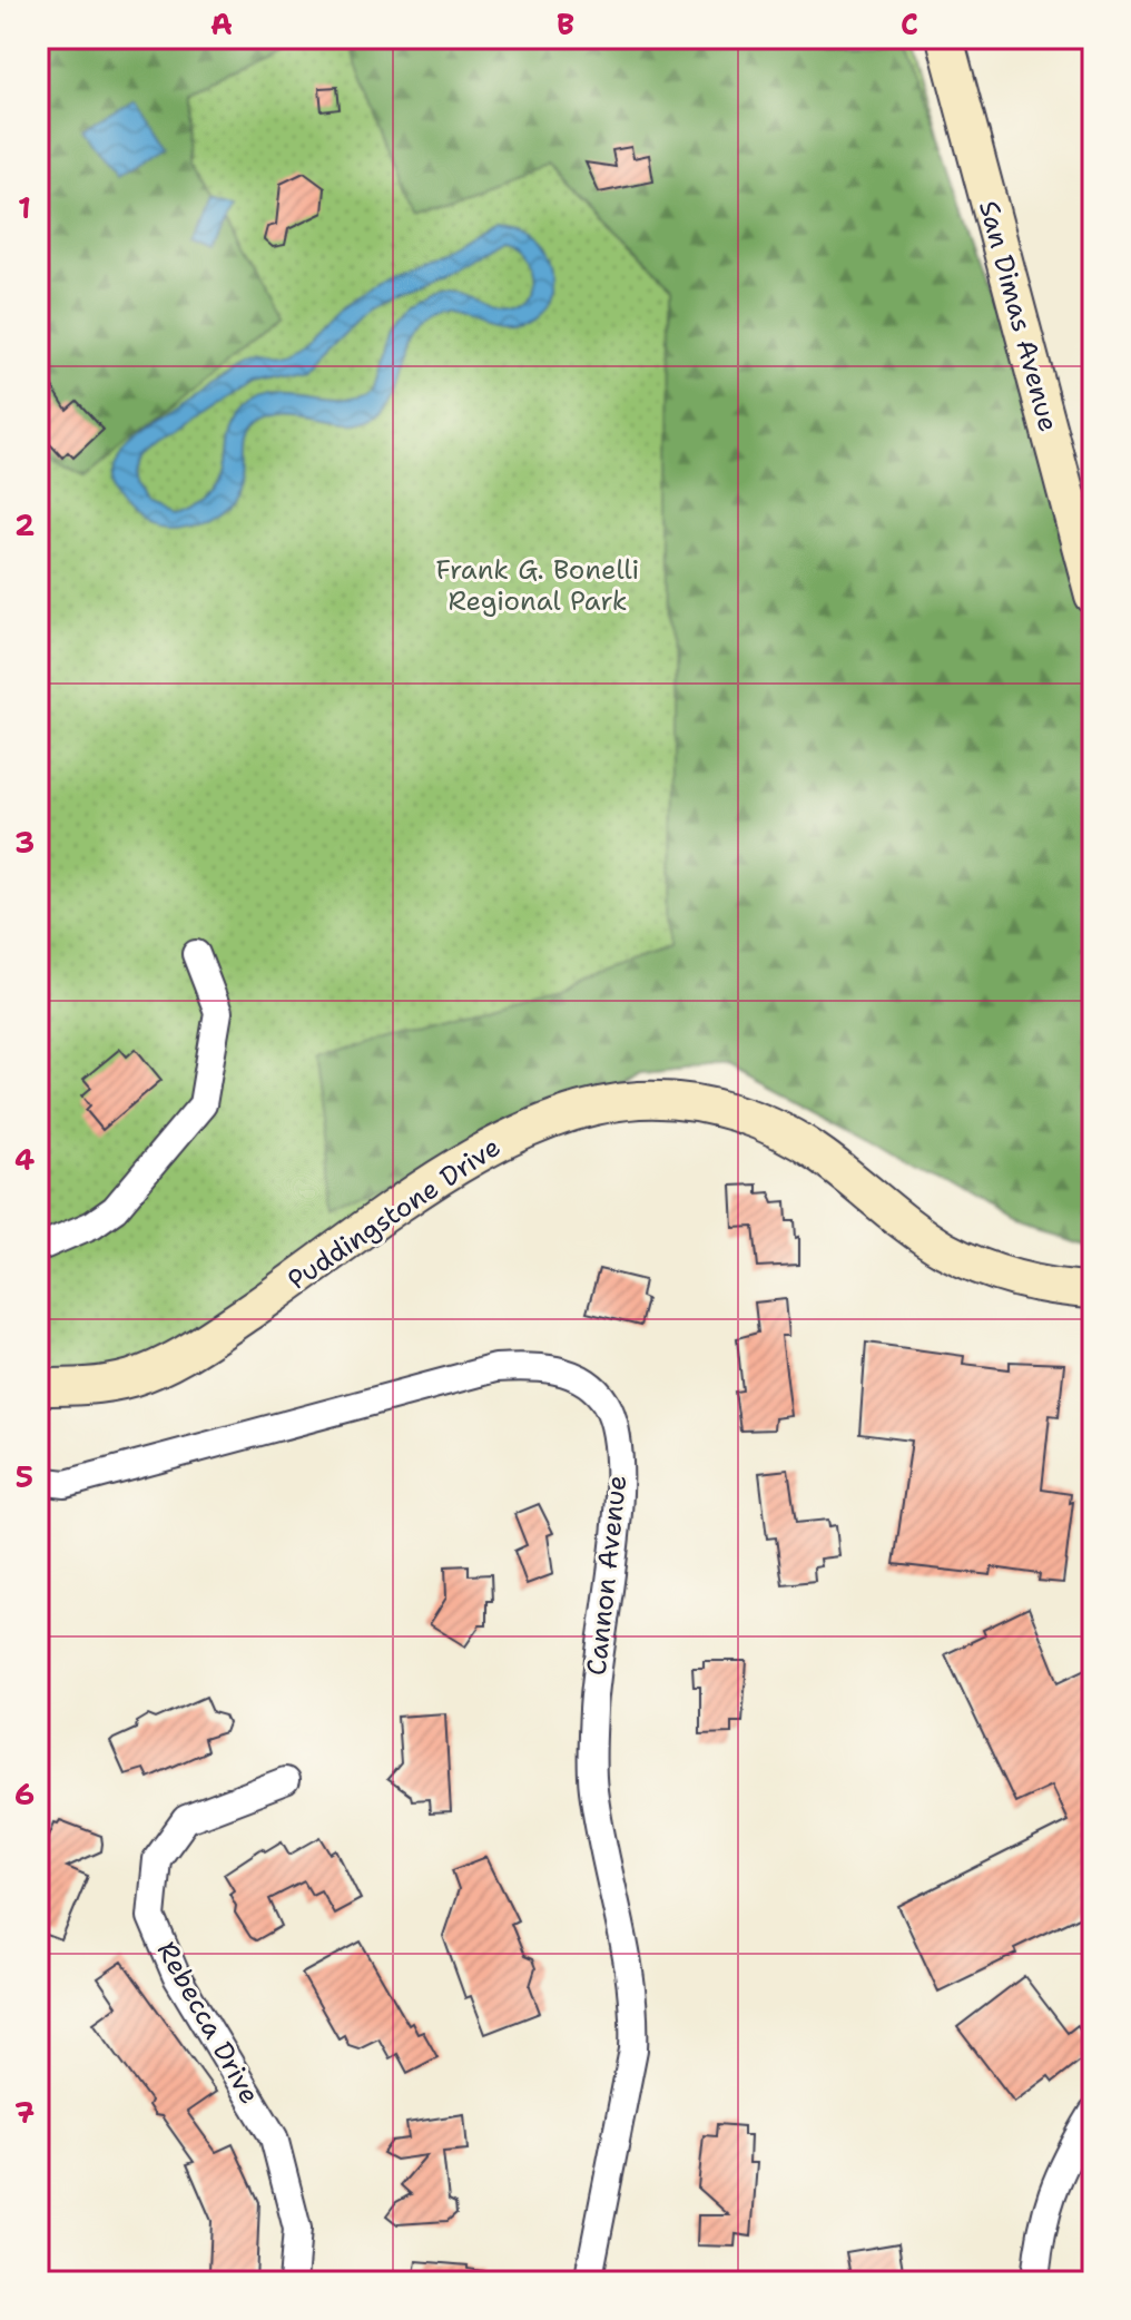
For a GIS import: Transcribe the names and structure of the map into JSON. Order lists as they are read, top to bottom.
{
  "streets": {
    "street": [
      "San Dimas Avenue",
      "Puddingstone Drive",
      "Cannon Avenue",
      "Rebecca Drive"
    ]
  },
  "parks": ["Frank G. Bonelli Regional Park"],
  "grid": {
    "columns": ["A", "B", "C"],
    "rows": [
      "1",
      "2",
      "3",
      "4",
      "5",
      "6",
      "7"
    ]
  }
}
